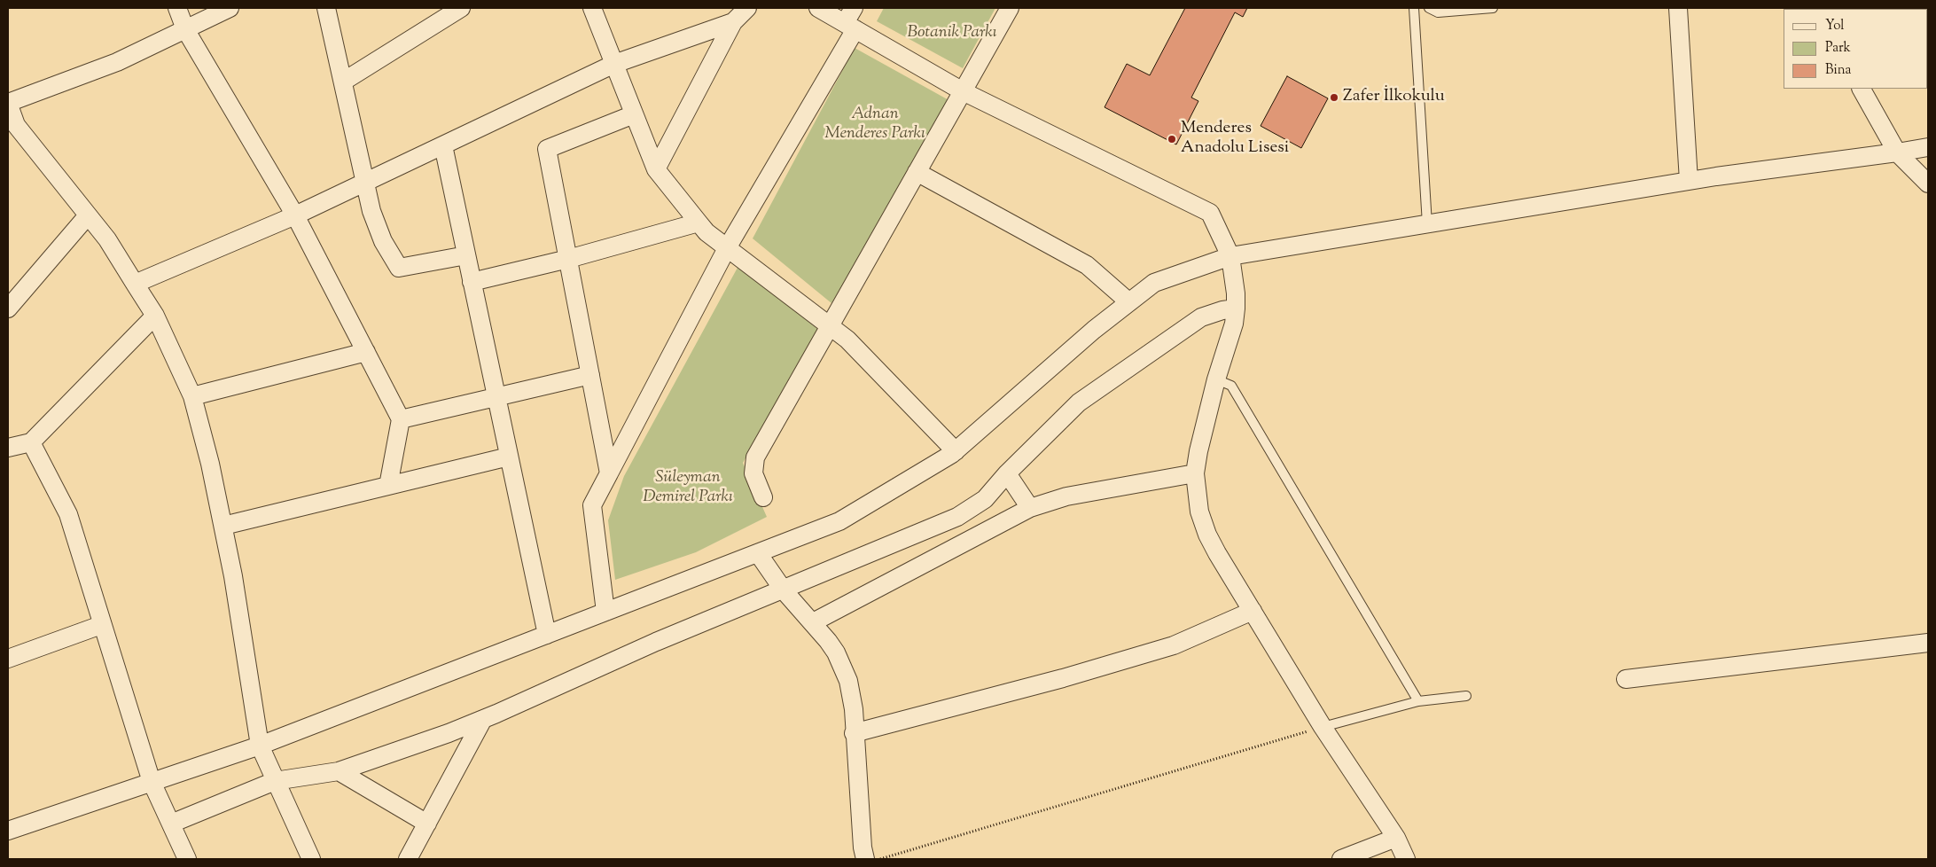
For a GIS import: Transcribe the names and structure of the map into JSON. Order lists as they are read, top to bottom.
{
  "parks": ["Botanik Parkı", "Adnan Menderes Parkı", "Süleyman Demirel Parkı"],
  "places": ["Zafer İlkokulu", "Menderes Anadolu Lisesi"],
  "legend": ["Yol", "Park", "Bina"]
}
